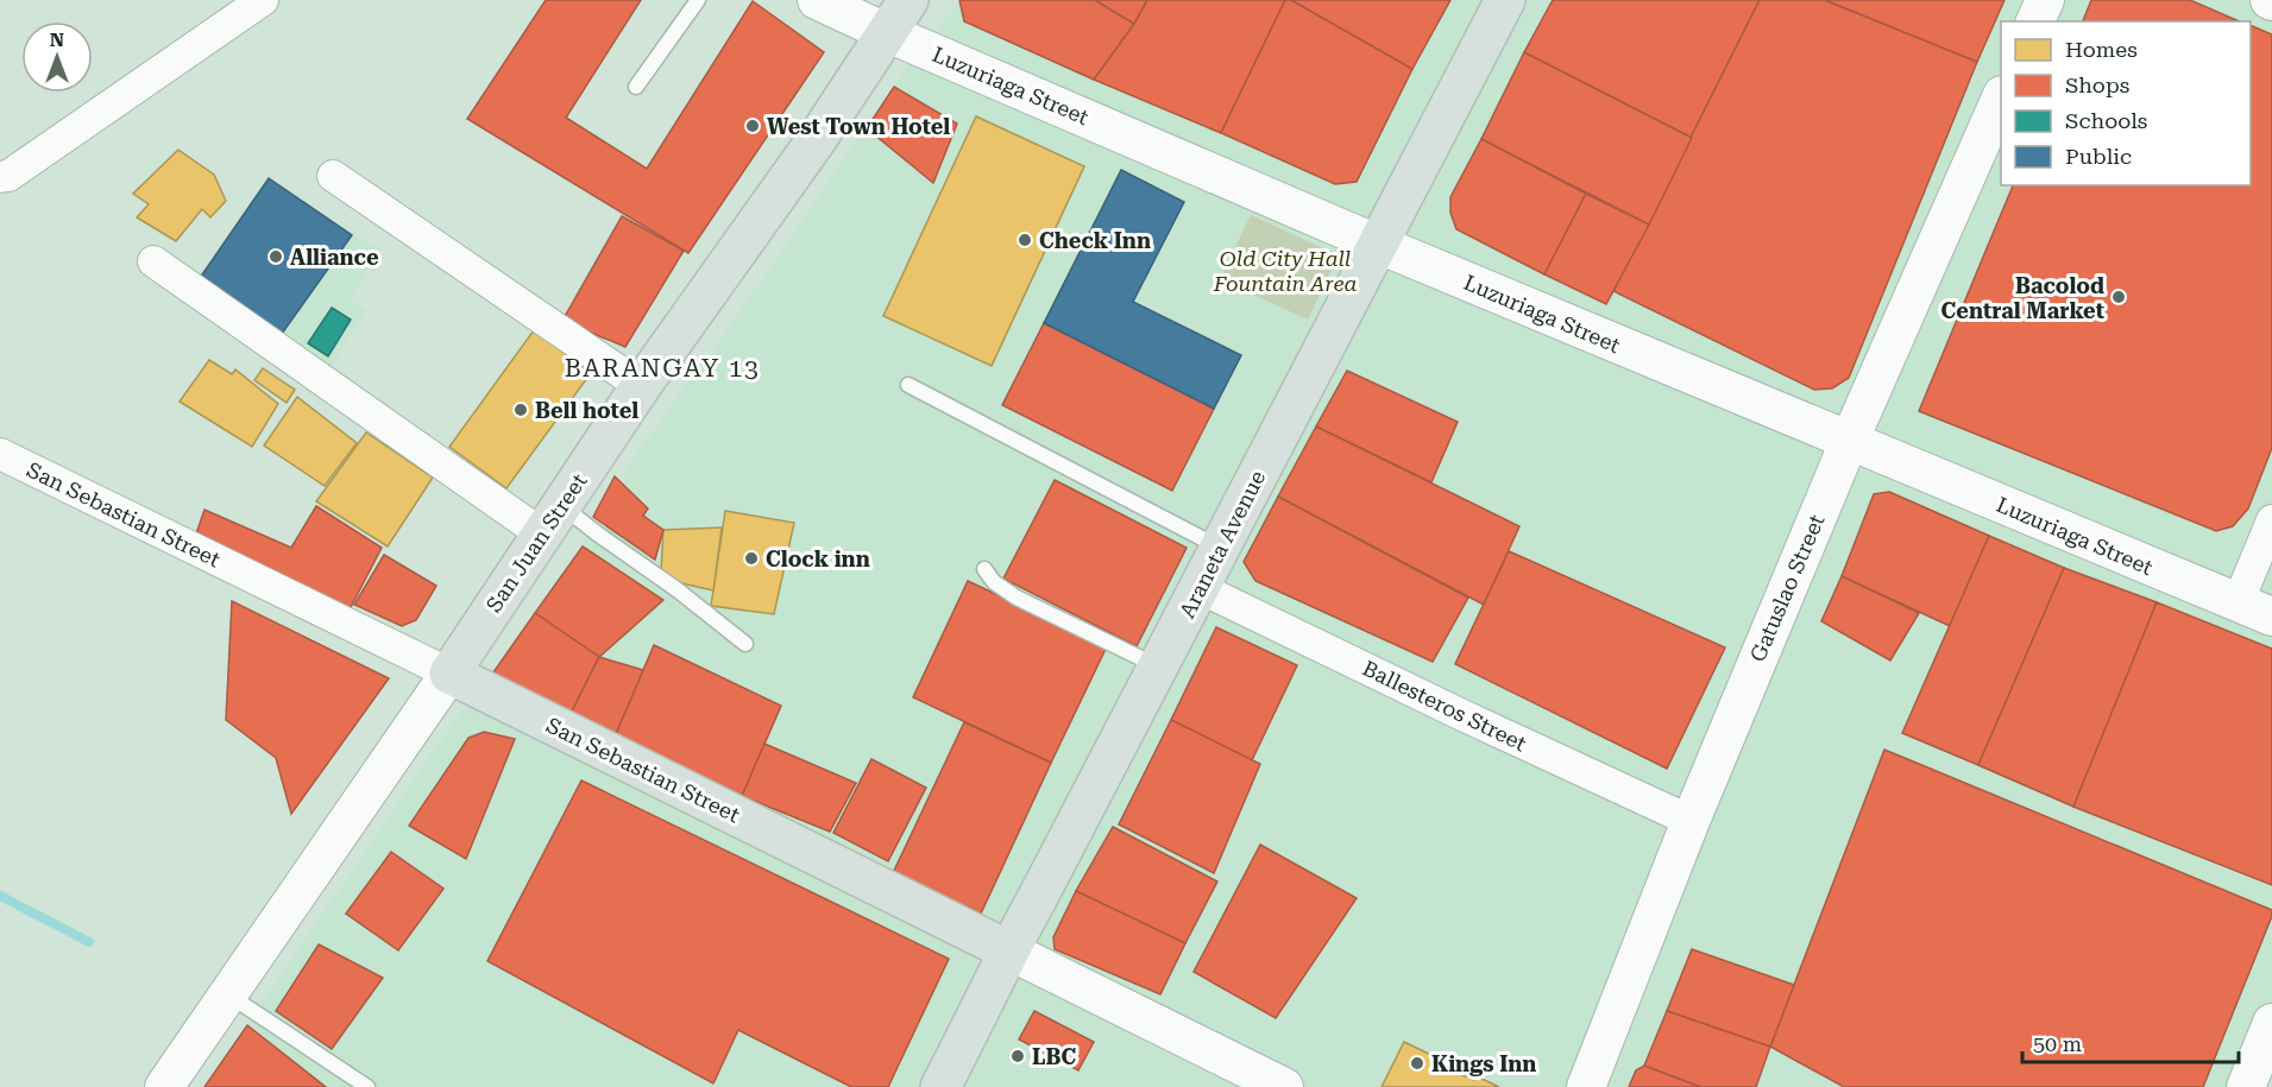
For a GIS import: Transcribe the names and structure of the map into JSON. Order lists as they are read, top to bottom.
{
  "streets": {
    "main road": ["San Sebastian Street", "San Juan Street", "Araneta Avenue"],
    "street": ["Luzuriaga Street", "Gatuslao Street", "Ballesteros Street"]
  },
  "crossings": [
    ["Luzuriaga Street", "San Juan Street"],
    ["Luzuriaga Street", "Araneta Avenue"],
    ["Luzuriaga Street", "Gatuslao Street"],
    ["San Sebastian Street", "San Juan Street"],
    ["San Sebastian Street", "Araneta Avenue"],
    ["Araneta Avenue", "Ballesteros Street"],
    ["Gatuslao Street", "Ballesteros Street"]
  ],
  "districts": ["BARANGAY 13"],
  "parks": ["Old City Hall Fountain Area"],
  "places": [
    "West Town Hotel",
    "Check Inn",
    "Alliance",
    "Bacolod Central Market",
    "Bell hotel",
    "Clock inn",
    "LBC",
    "Kings Inn"
  ],
  "legend": [
    "Homes",
    "Shops",
    "Schools",
    "Public"
  ],
  "scale_bar": "50 m",
  "north": "top"
}
